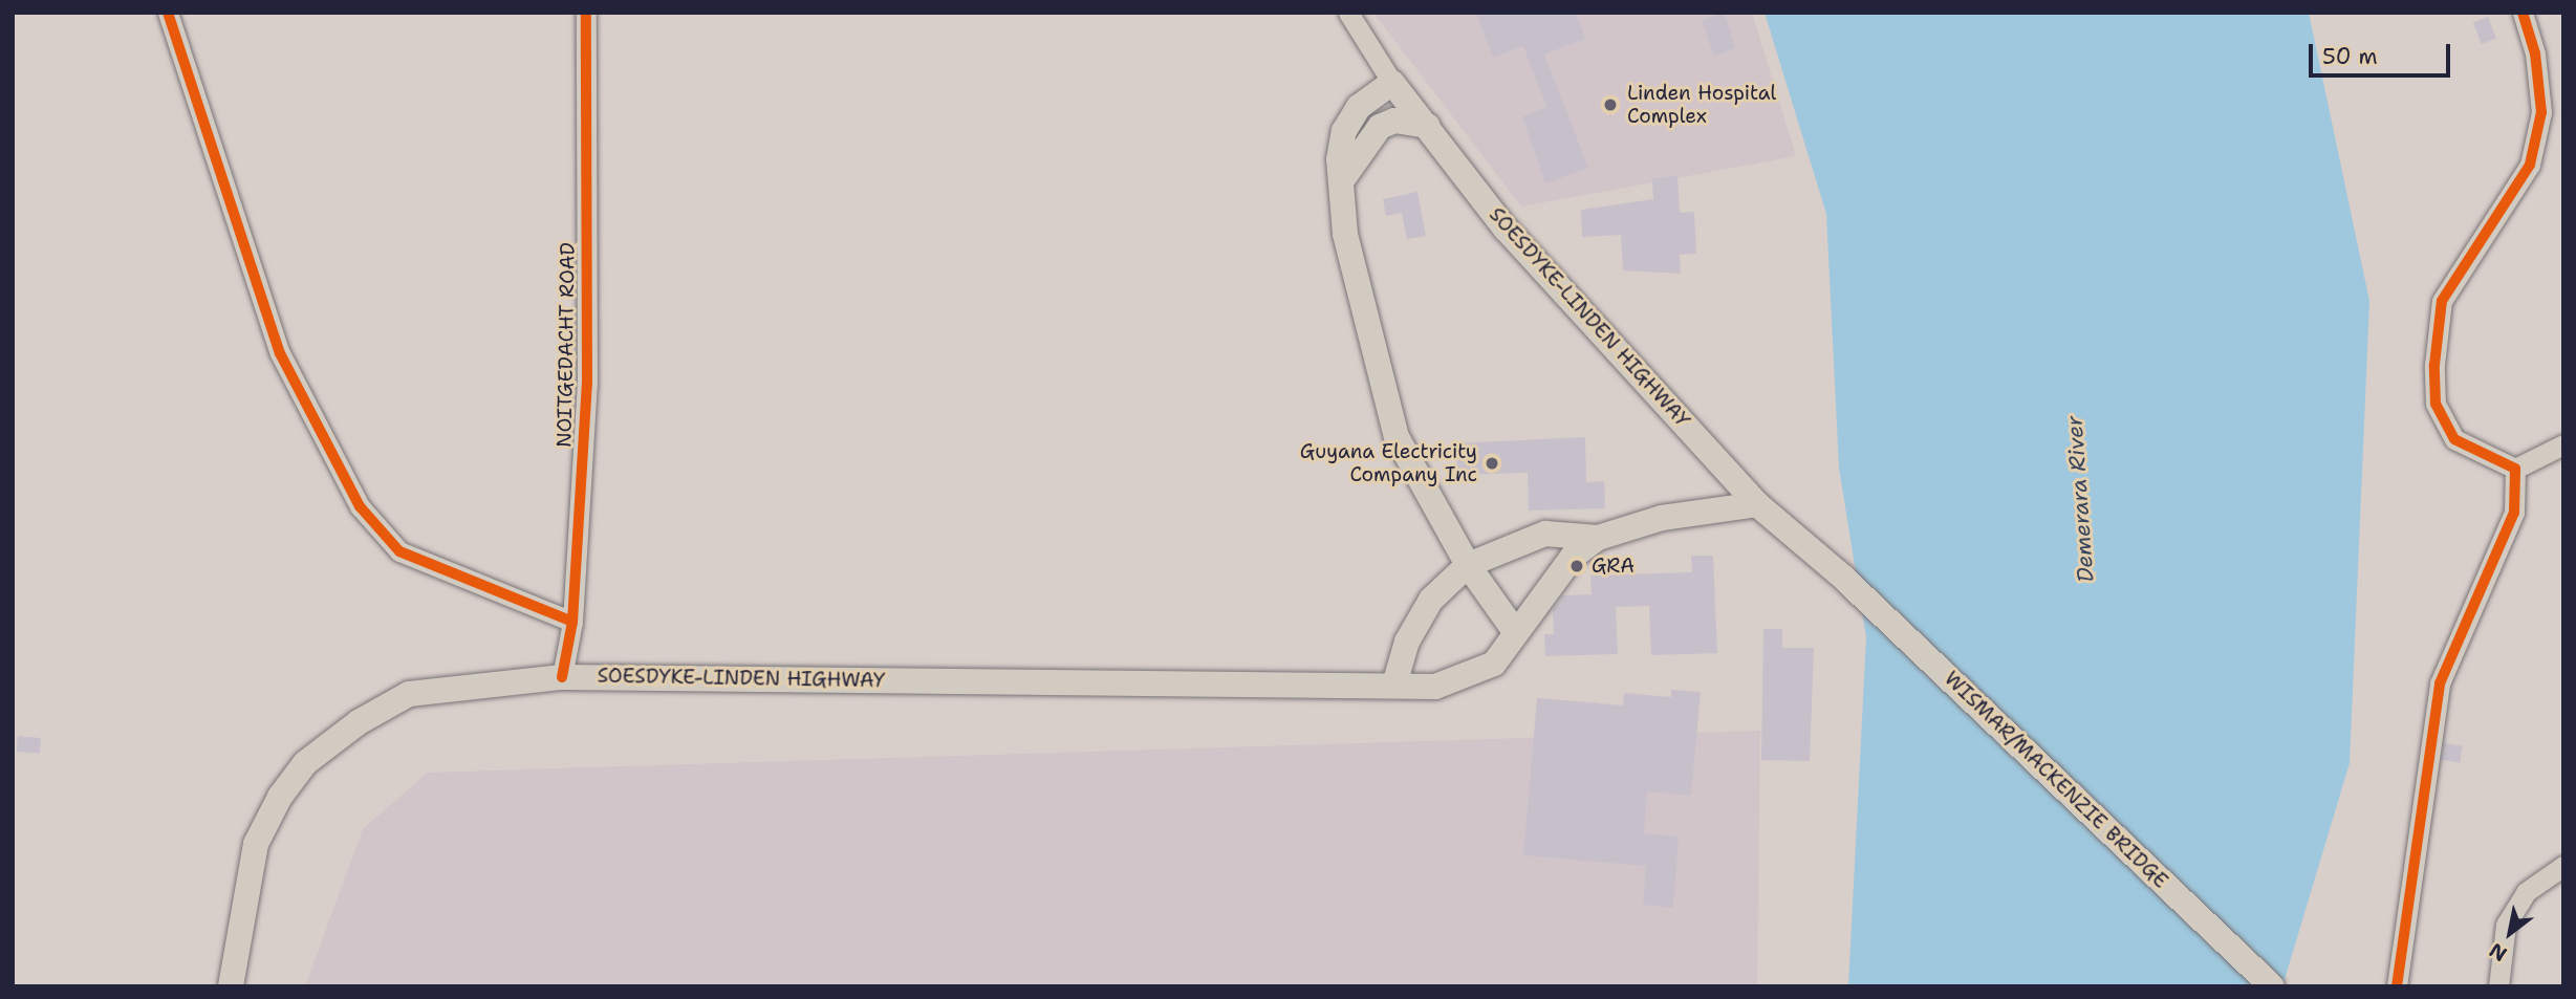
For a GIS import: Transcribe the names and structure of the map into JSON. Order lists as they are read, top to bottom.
{
  "streets": {
    "main road": ["SOESDYKE-LINDEN HIGHWAY", "WISMAR/MACKENZIE BRIDGE"],
    "street": ["NOITGEDACHT ROAD"]
  },
  "crossings": [
    ["SOESDYKE-LINDEN HIGHWAY", "NOITGEDACHT ROAD"],
    ["SOESDYKE-LINDEN HIGHWAY", "WISMAR/MACKENZIE BRIDGE"]
  ],
  "water": ["Demerara River"],
  "places": ["Linden Hospital Complex", "Guyana Electricity Company Inc", "GRA"],
  "scale_bar": "50 m",
  "north": "bottom left"
}
